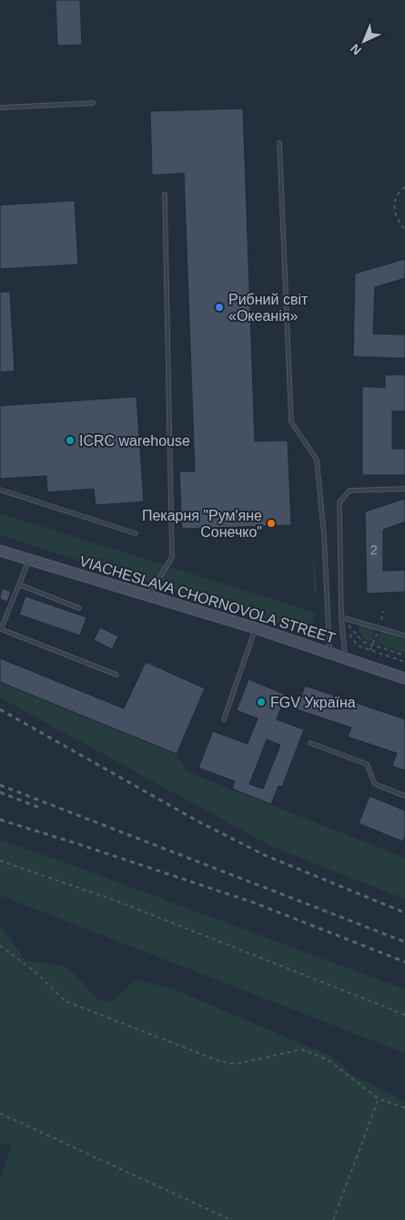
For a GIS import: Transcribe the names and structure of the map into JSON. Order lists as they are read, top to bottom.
{
  "streets": {
    "main road": ["VIACHESLAVA CHORNOVOLA STREET"]
  },
  "places": [
    "Рибний світ «Океанія»",
    "ICRC warehouse",
    "Пекарня \"Рум'яне Сонечко\"",
    "FGV Україна"
  ],
  "house_numbers": ["2"],
  "north": "bottom left"
}
